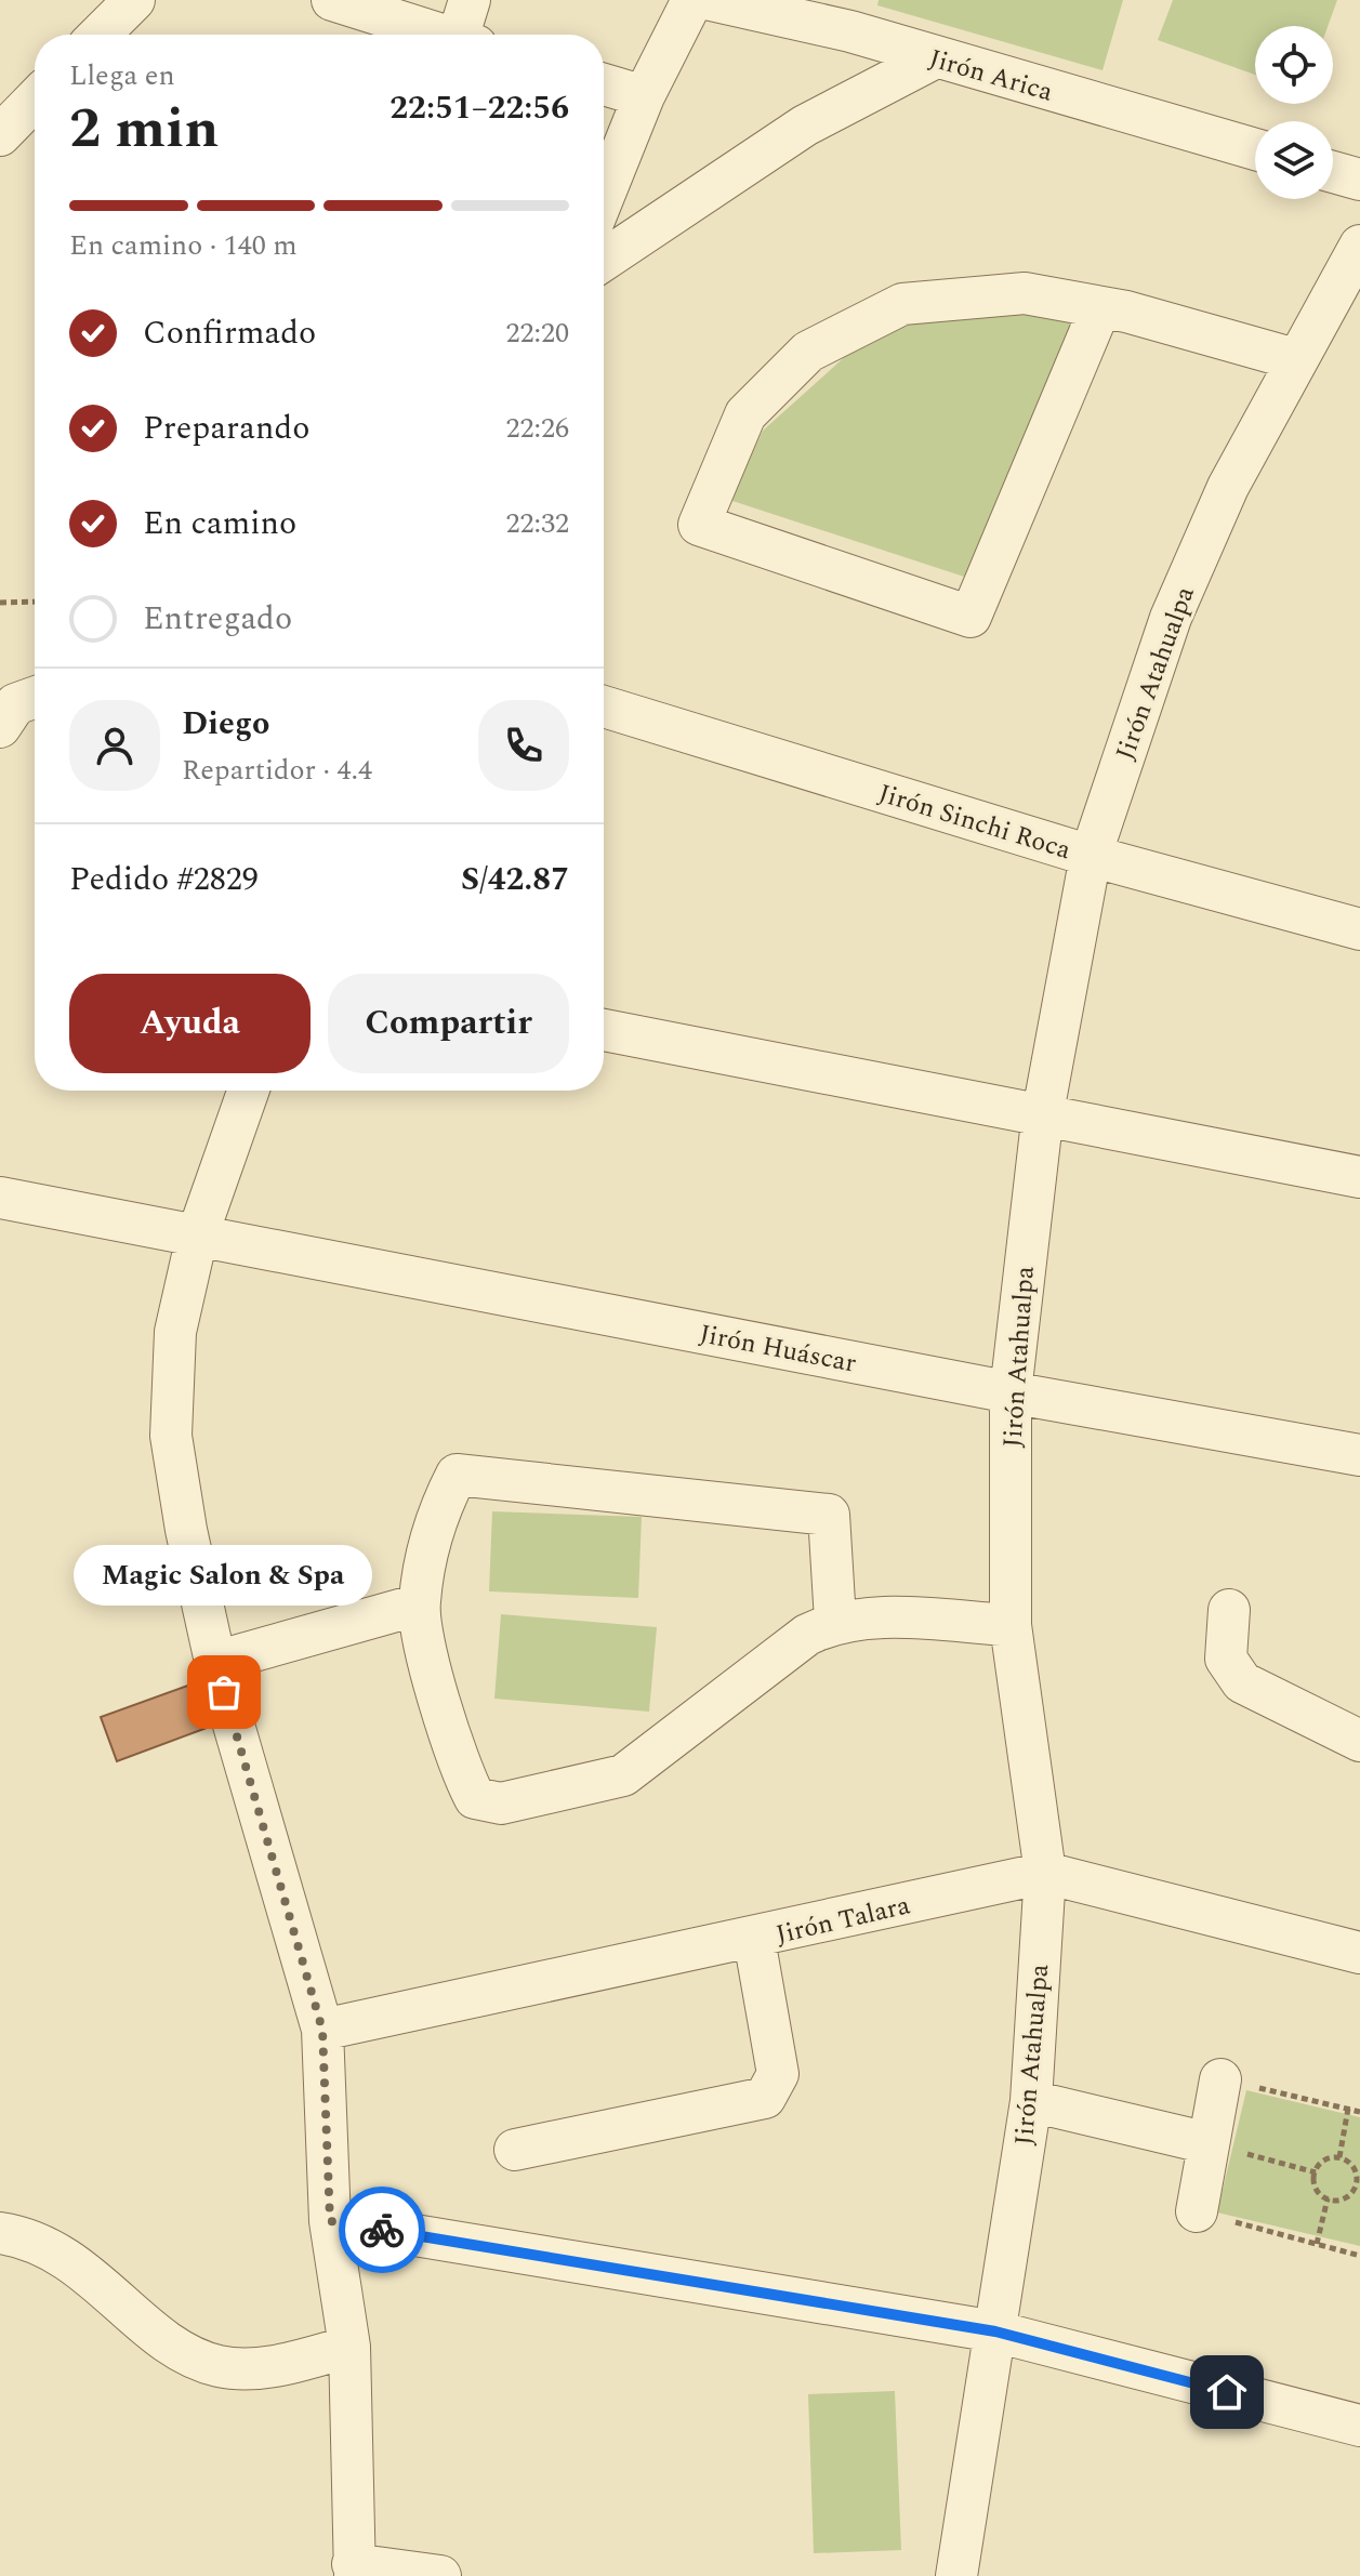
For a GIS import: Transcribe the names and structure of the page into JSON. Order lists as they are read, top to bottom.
{
  "streets": {
    "street": [
      "Jirón Arica",
      "Jirón Atahualpa",
      "Jirón Sinchi Roca",
      "Jirón Huáscar",
      "Jirón Talara"
    ]
  },
  "crossings": [
    ["Jirón Atahualpa", "Jirón Sinchi Roca"],
    ["Jirón Atahualpa", "Jirón Huáscar"],
    ["Jirón Atahualpa", "Jirón Talara"]
  ],
  "places": ["Magic Salon & Spa"],
  "page": {
    "heading": ["2 min", "Llega en", "22:51–22:56"],
    "panel": [
      "Diego",
      "Repartidor · 4.4",
      "Pedido #2829",
      "S/42.87"
    ],
    "bar": "En camino · 140 m",
    "list": [
      ["Confirmado", "22:20"],
      ["Preparando", "22:26"],
      ["En camino", "22:32"],
      "Entregado"
    ],
    "buttons": ["Ayuda", "Compartir"],
    "bubble": "Magic Salon & Spa"
  }
}
